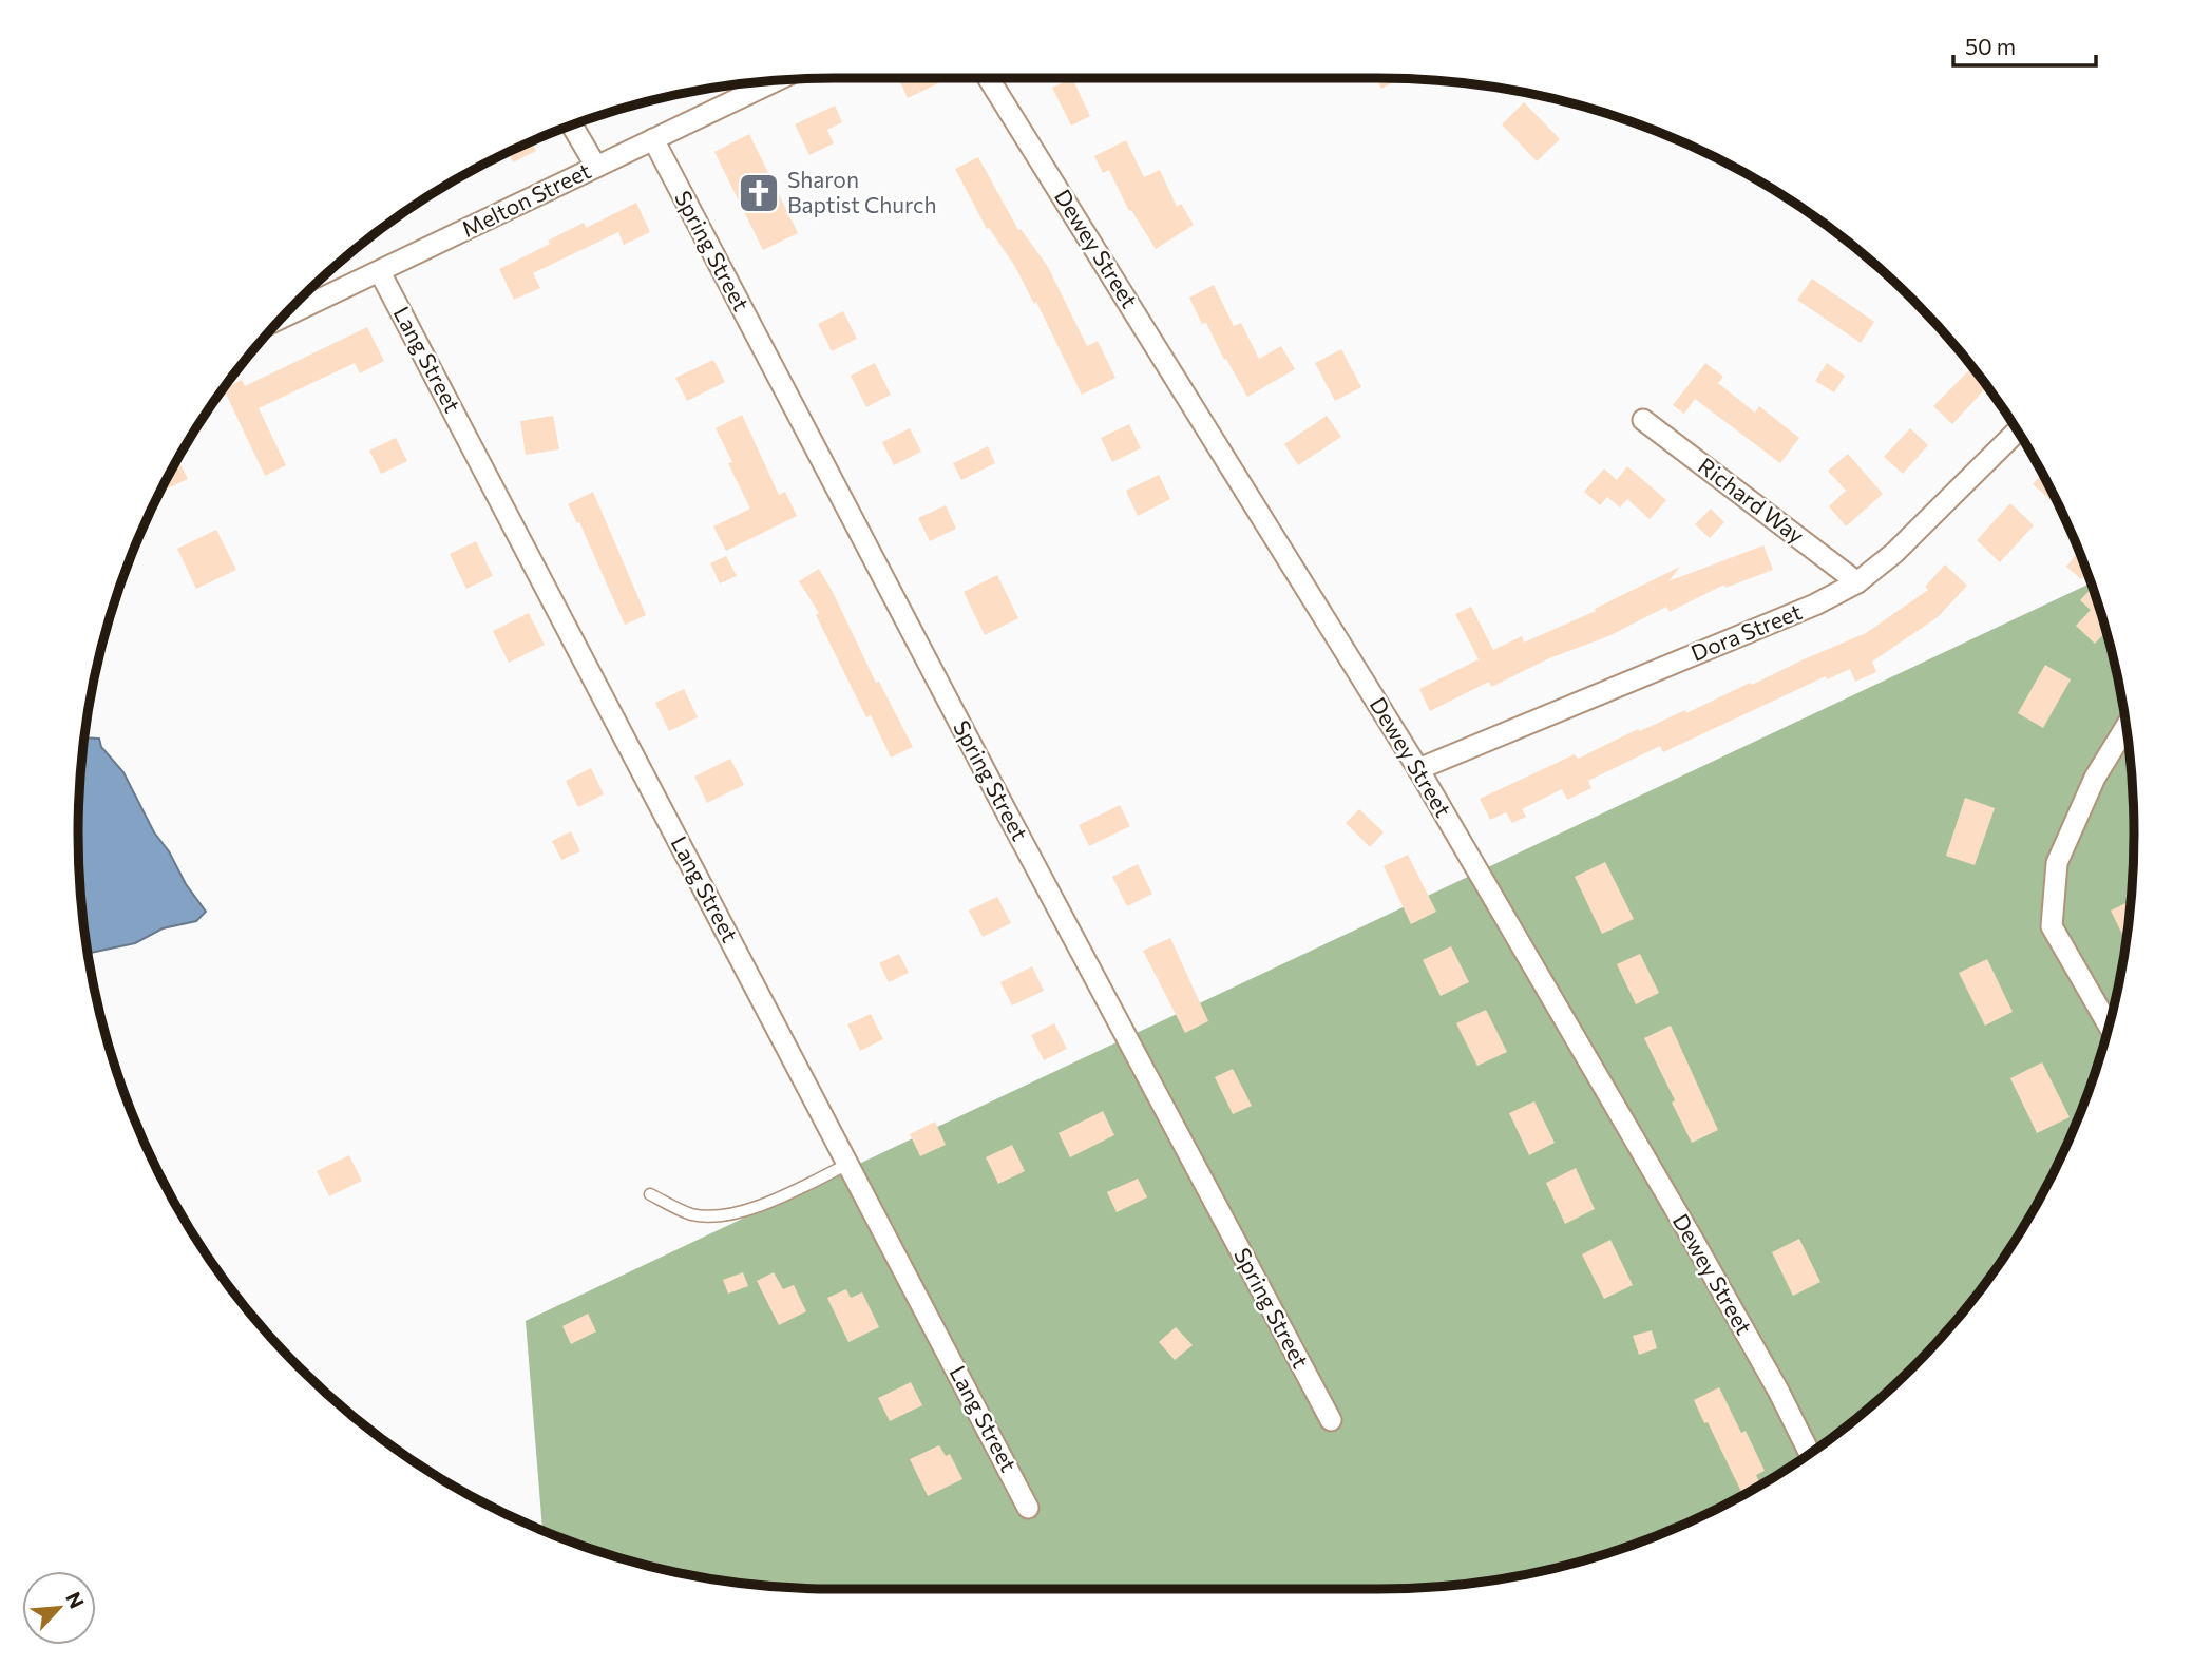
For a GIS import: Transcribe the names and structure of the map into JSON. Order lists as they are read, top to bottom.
{
  "streets": {
    "street": [
      "Melton Street",
      "Dewey Street",
      "Spring Street",
      "Lang Street",
      "Richard Way",
      "Dora Street"
    ]
  },
  "crossings": [
    ["Melton Street", "Spring Street"],
    ["Melton Street", "Lang Street"],
    ["Dewey Street", "Dora Street"],
    ["Richard Way", "Dora Street"]
  ],
  "places": {
    "church": ["Sharon Baptist Church"]
  },
  "scale_bar": "50 m",
  "north": "top right"
}
